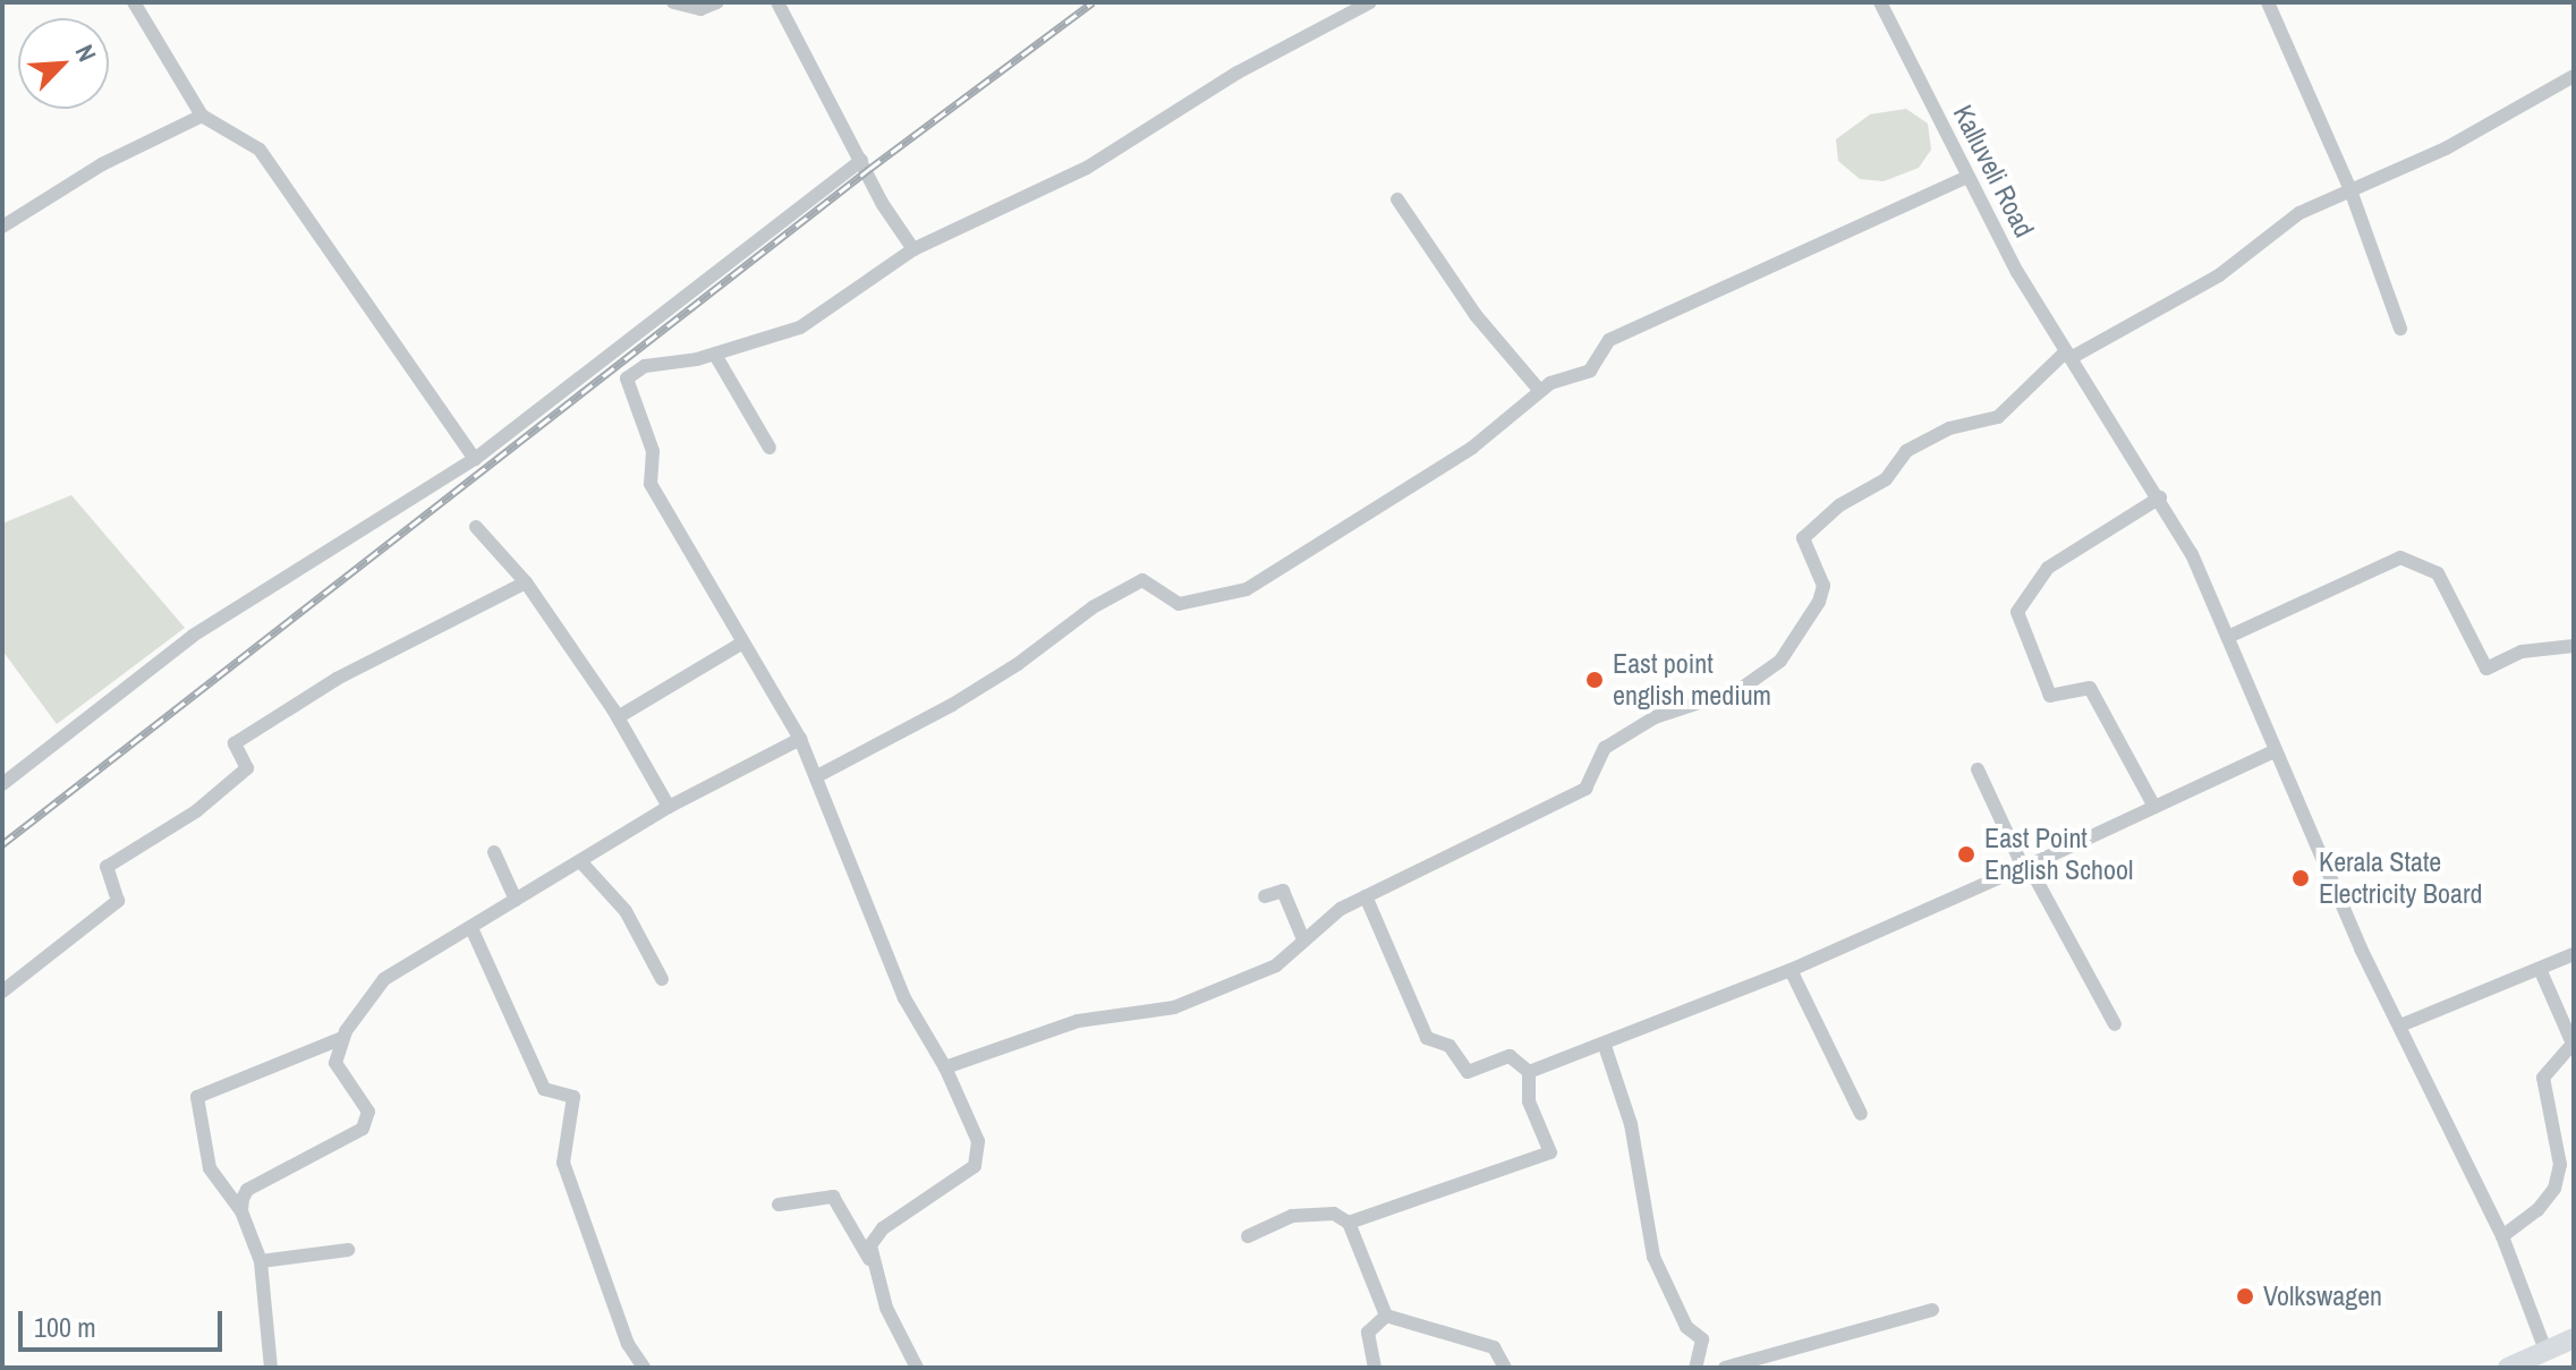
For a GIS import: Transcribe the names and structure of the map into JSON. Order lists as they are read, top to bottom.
{
  "streets": {
    "street": ["Kalluveli Road"]
  },
  "places": [
    "East point english medium",
    "East Point English School",
    "Kerala State Electricity Board",
    "Volkswagen"
  ],
  "scale_bar": "100 m",
  "north": "top right"
}
